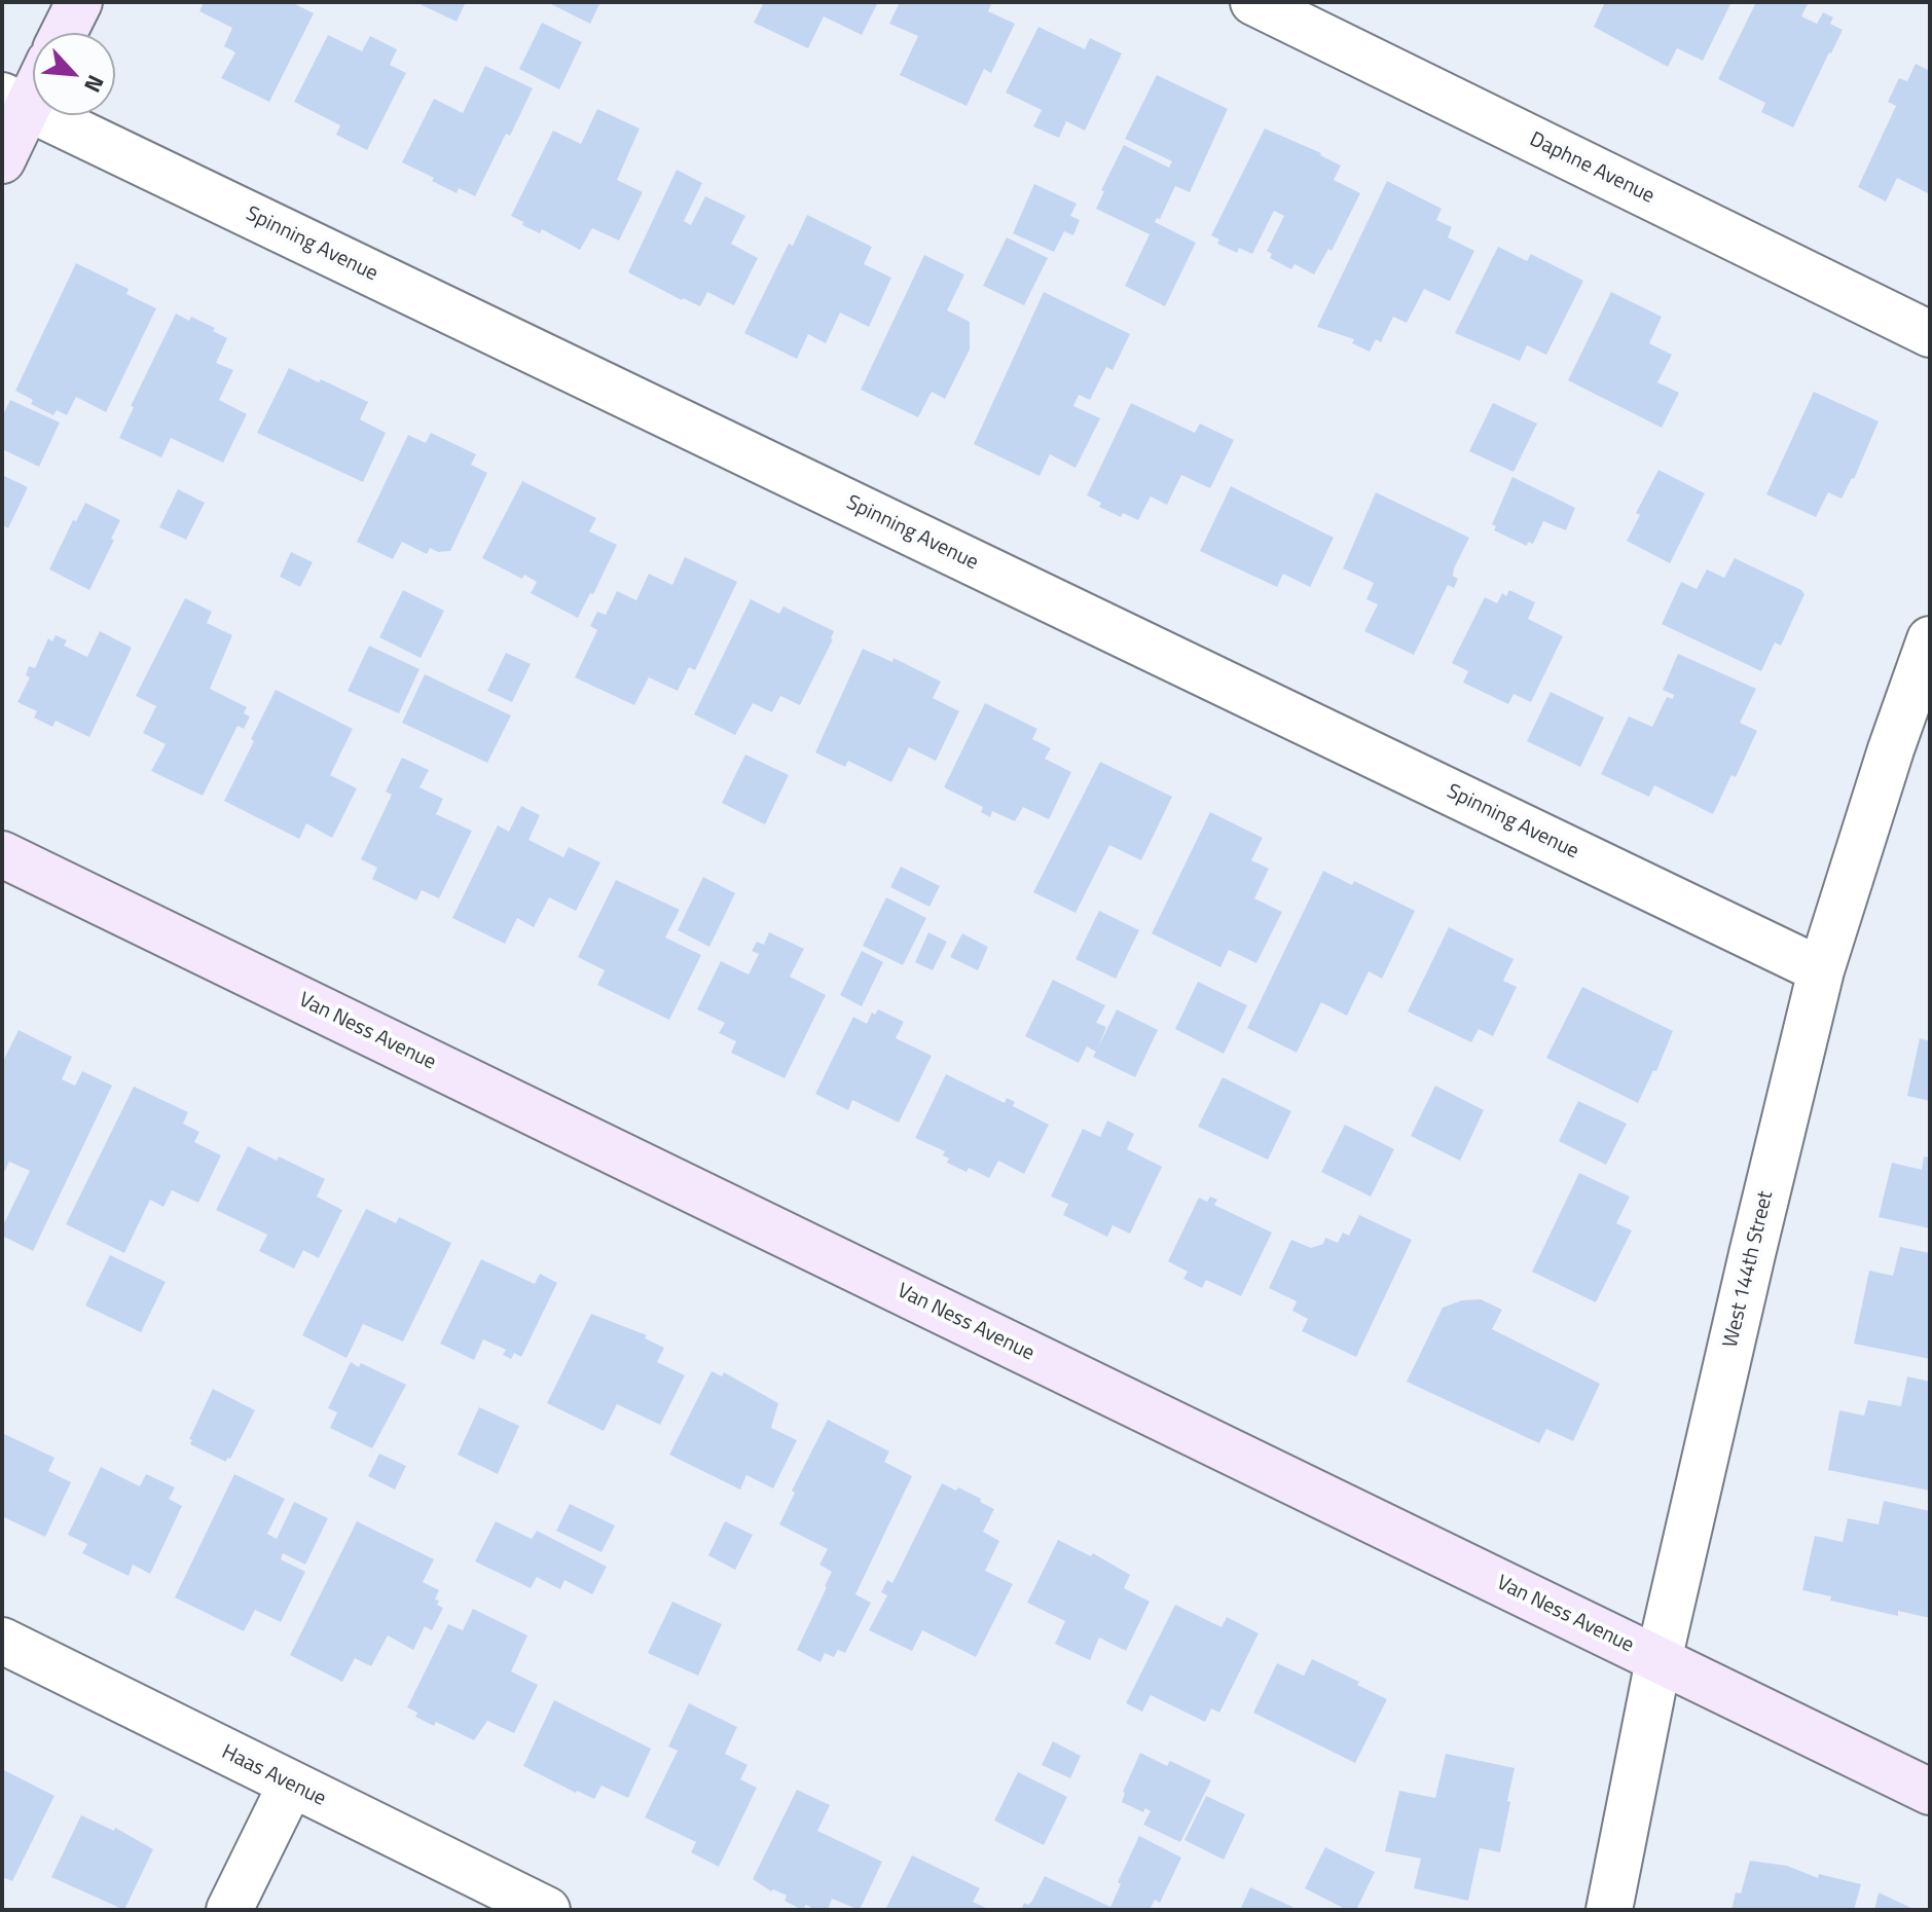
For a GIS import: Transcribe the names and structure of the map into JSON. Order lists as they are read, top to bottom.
{
  "streets": {
    "main road": ["Van Ness Avenue"],
    "street": [
      "Daphne Avenue",
      "Spinning Avenue",
      "West 144th Street",
      "Haas Avenue"
    ]
  },
  "crossings": [
    ["Spinning Avenue", "West 144th Street"],
    ["Van Ness Avenue", "West 144th Street"]
  ],
  "north": "bottom right"
}
